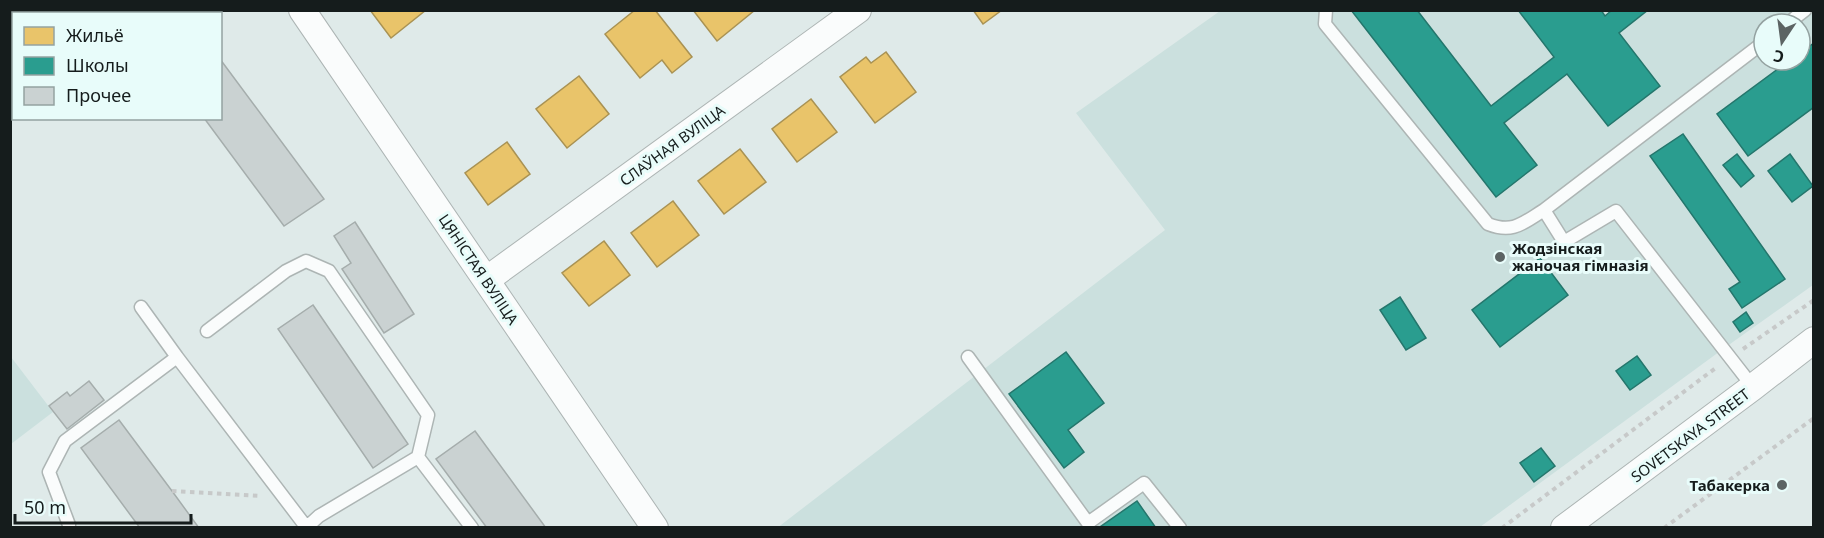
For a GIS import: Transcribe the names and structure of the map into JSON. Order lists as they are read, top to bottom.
{
  "streets": {
    "street": ["СЛАЎНАЯ ВУЛІЦА", "ЦЯНІСТАЯ ВУЛІЦА", "SOVETSKAYA STREET"]
  },
  "crossings": [
    ["СЛАЎНАЯ ВУЛІЦА", "ЦЯНІСТАЯ ВУЛІЦА"]
  ],
  "places": ["Жодзінская жаночая гімназія", "Табакерка"],
  "legend": ["Жильё", "Школы", "Прочее"],
  "scale_bar": "50 m",
  "north": "bottom"
}
